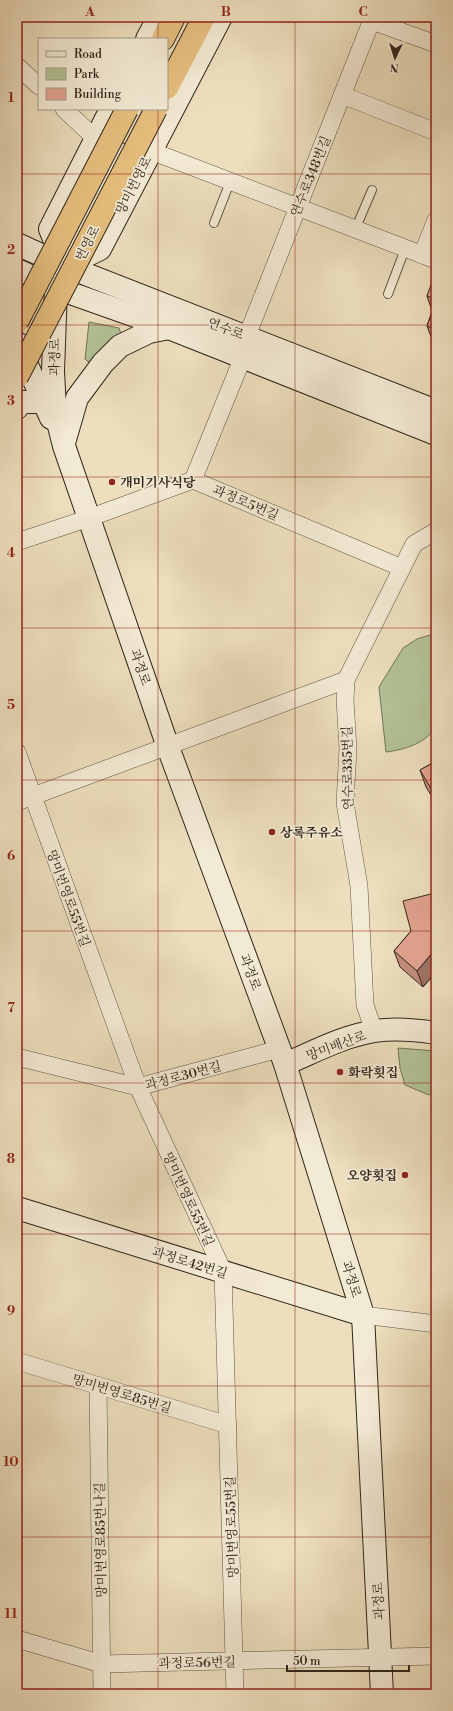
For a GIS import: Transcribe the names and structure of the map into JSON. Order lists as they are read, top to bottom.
{
  "streets": {
    "highway": ["번영로"],
    "main road": [
      "망미번영로",
      "연수로",
      "과정로",
      "망미배산로",
      "과정로42번길"
    ],
    "street": [
      "연수로348번길",
      "과정로5번길",
      "연수로335번길",
      "망미번영로55번길",
      "과정로30번길",
      "망미번영로85번길",
      "망미번영로85번나길",
      "과정로56번길"
    ]
  },
  "crossings": [
    ["연수로348번길", "연수로"],
    ["망미번영로", "연수로"],
    ["망미번영로", "과정로"],
    ["연수로", "과정로"],
    ["연수로", "과정로5번길"],
    ["과정로", "망미배산로"],
    ["과정로", "과정로30번길"],
    ["과정로", "과정로42번길"],
    ["과정로", "과정로56번길"],
    ["과정로5번길", "연수로335번길"],
    ["연수로335번길", "망미배산로"],
    ["망미번영로55번길", "과정로30번길"],
    ["망미번영로55번길", "과정로42번길"],
    ["망미번영로55번길", "망미번영로85번길"],
    ["망미번영로55번길", "과정로56번길"],
    ["망미배산로", "과정로30번길"],
    ["망미번영로85번길", "망미번영로85번나길"],
    ["망미번영로85번나길", "과정로56번길"]
  ],
  "places": [
    "개미기사식당",
    "상록주유소",
    "화락횟집",
    "오양횟집"
  ],
  "legend": ["Road", "Park", "Building"],
  "scale_bar": "50 m",
  "north": "bottom",
  "grid": {
    "columns": ["A", "B", "C"],
    "rows": [
      "1",
      "2",
      "3",
      "4",
      "5",
      "6",
      "7",
      "8",
      "9",
      "10",
      "11"
    ]
  }
}
